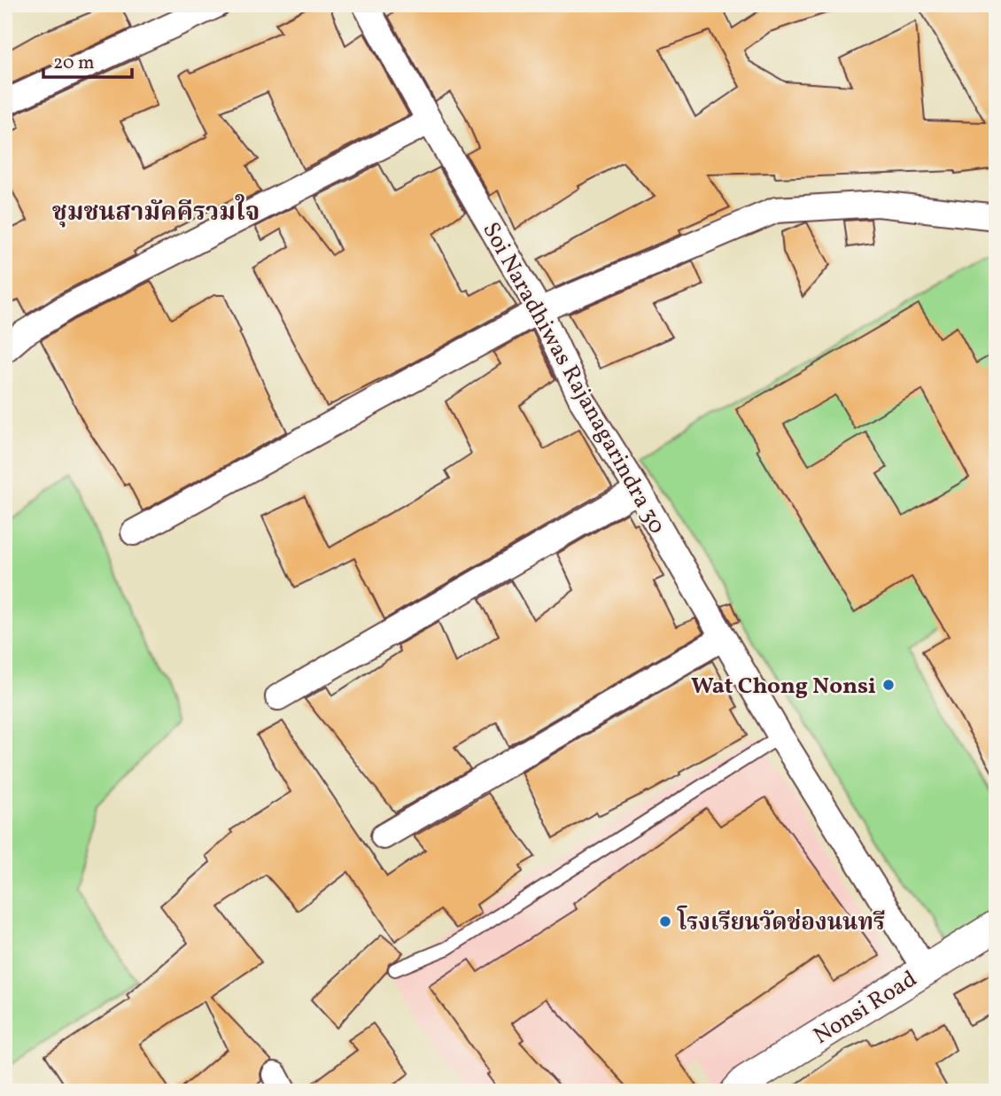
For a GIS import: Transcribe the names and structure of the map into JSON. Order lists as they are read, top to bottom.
{
  "streets": {
    "street": ["Soi Naradhiwas Rajanagarindra 30", "Nonsi Road"]
  },
  "crossings": [
    ["Soi Naradhiwas Rajanagarindra 30", "Nonsi Road"]
  ],
  "districts": ["ชุมชนสามัคคีรวมใจ"],
  "places": ["Wat Chong Nonsi", "โรงเรียนวัดช่องนนทรี"],
  "scale_bar": "20 m"
}
